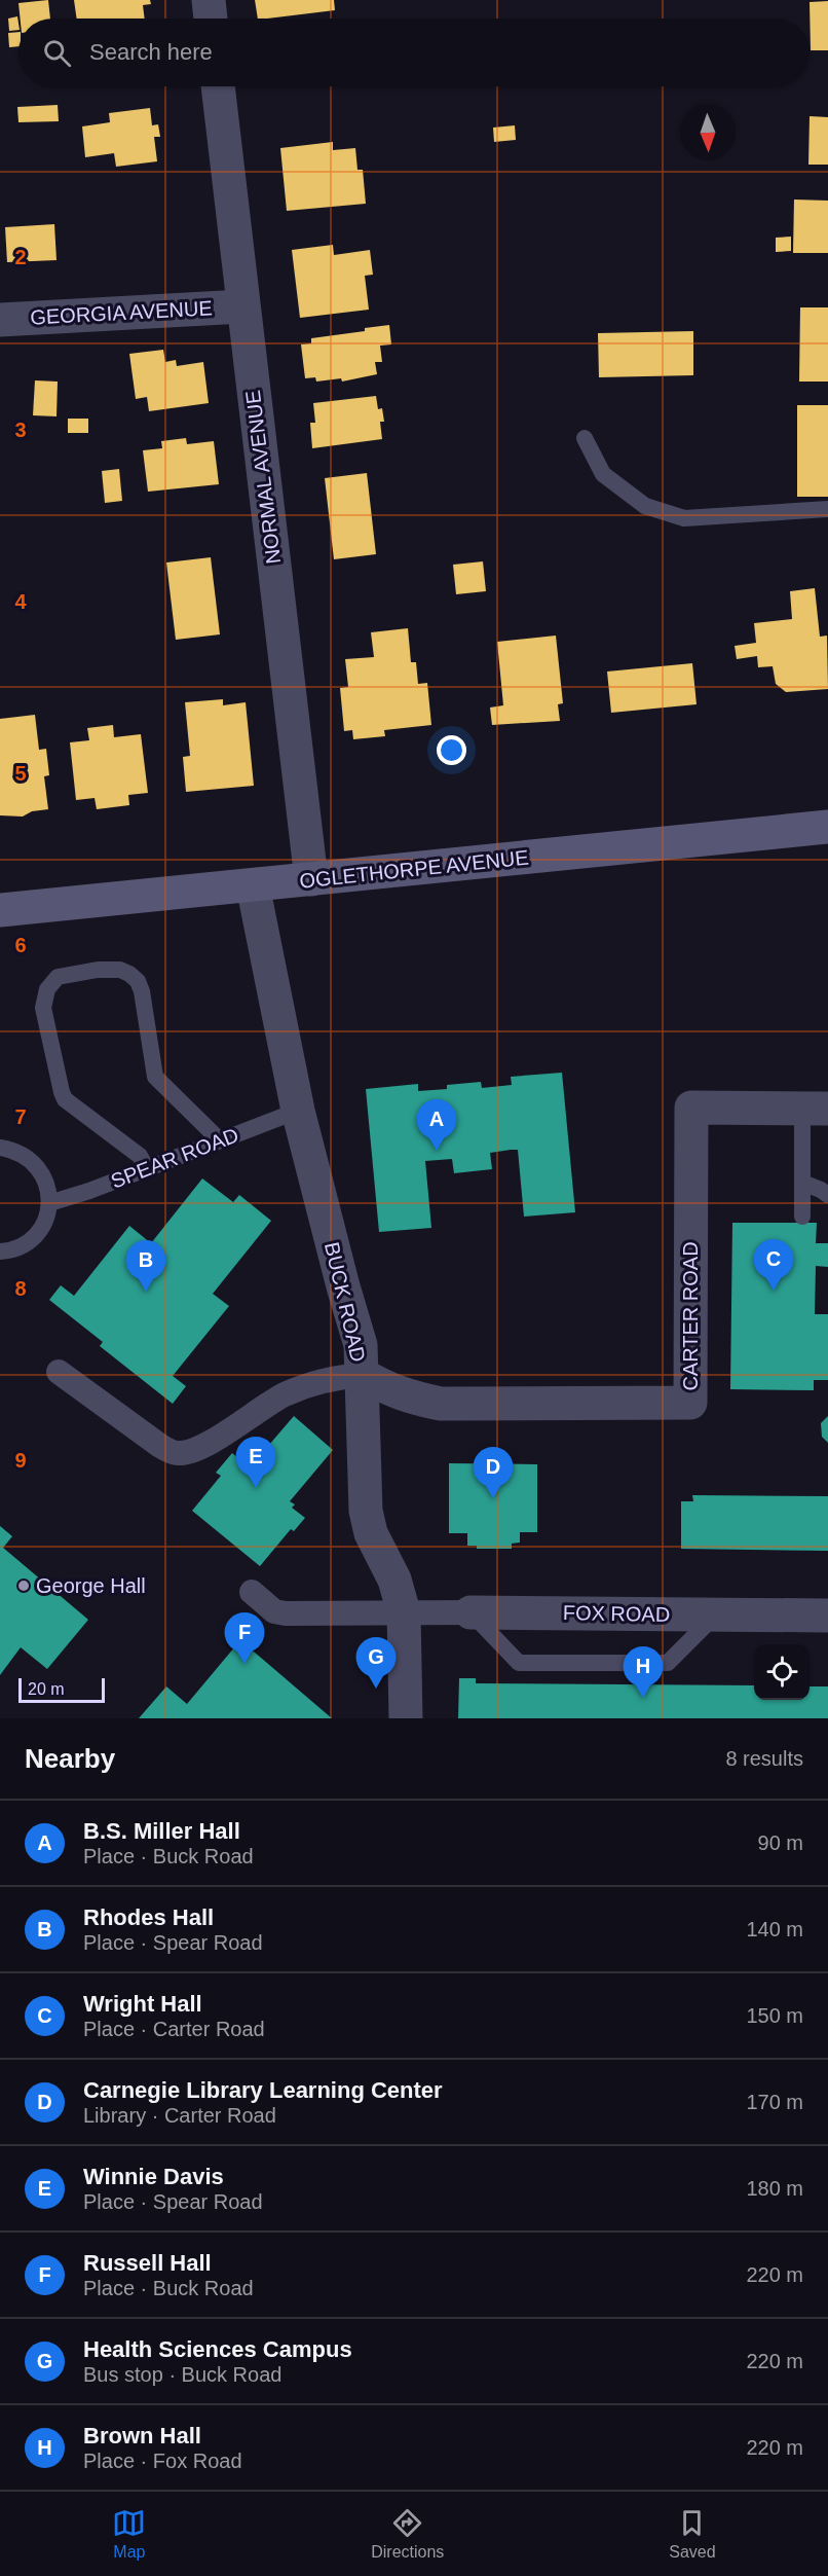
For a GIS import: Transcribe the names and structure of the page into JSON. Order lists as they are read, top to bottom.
{
  "streets": {
    "main road": ["OGLETHORPE AVENUE"],
    "street": [
      "GEORGIA AVENUE",
      "NORMAL AVENUE",
      "BUCK ROAD",
      "CARTER ROAD",
      "FOX ROAD"
    ],
    "lane": ["SPEAR ROAD"]
  },
  "crossings": [
    ["GEORGIA AVENUE", "NORMAL AVENUE"],
    ["NORMAL AVENUE", "OGLETHORPE AVENUE"],
    ["OGLETHORPE AVENUE", "BUCK ROAD"],
    ["SPEAR ROAD", "BUCK ROAD"],
    ["BUCK ROAD", "CARTER ROAD"],
    ["BUCK ROAD", "FOX ROAD"]
  ],
  "places": ["George Hall"],
  "scale_bar": "20 m",
  "north": "bottom",
  "page": {
    "search": "Search here",
    "pins": [
      "A",
      "C",
      "B",
      "E",
      "D",
      "F",
      "G",
      "H"
    ],
    "scale": "20 m",
    "heading": ["Nearby", "8 results"],
    "list": [
      {
        "mark": "A",
        "name": "B.S. Miller Hall",
        "note": "Place · Buck Road",
        "value": "90 m"
      },
      {
        "mark": "B",
        "name": "Rhodes Hall",
        "note": "Place · Spear Road",
        "value": "140 m"
      },
      {
        "mark": "C",
        "name": "Wright Hall",
        "note": "Place · Carter Road",
        "value": "150 m"
      },
      {
        "mark": "D",
        "name": "Carnegie Library Learning Center",
        "note": "Library · Carter Road",
        "value": "170 m"
      },
      {
        "mark": "E",
        "name": "Winnie Davis",
        "note": "Place · Spear Road",
        "value": "180 m"
      },
      {
        "mark": "F",
        "name": "Russell Hall",
        "note": "Place · Buck Road",
        "value": "220 m"
      },
      {
        "mark": "G",
        "name": "Health Sciences Campus",
        "note": "Bus stop · Buck Road",
        "value": "220 m"
      },
      {
        "mark": "H",
        "name": "Brown Hall",
        "note": "Place · Fox Road",
        "value": "220 m"
      }
    ],
    "nav": ["Map", "Directions", "Saved"]
  },
  "grid": {
    "rows": [
      "2",
      "3",
      "4",
      "5",
      "6",
      "7",
      "8",
      "9"
    ]
  }
}
